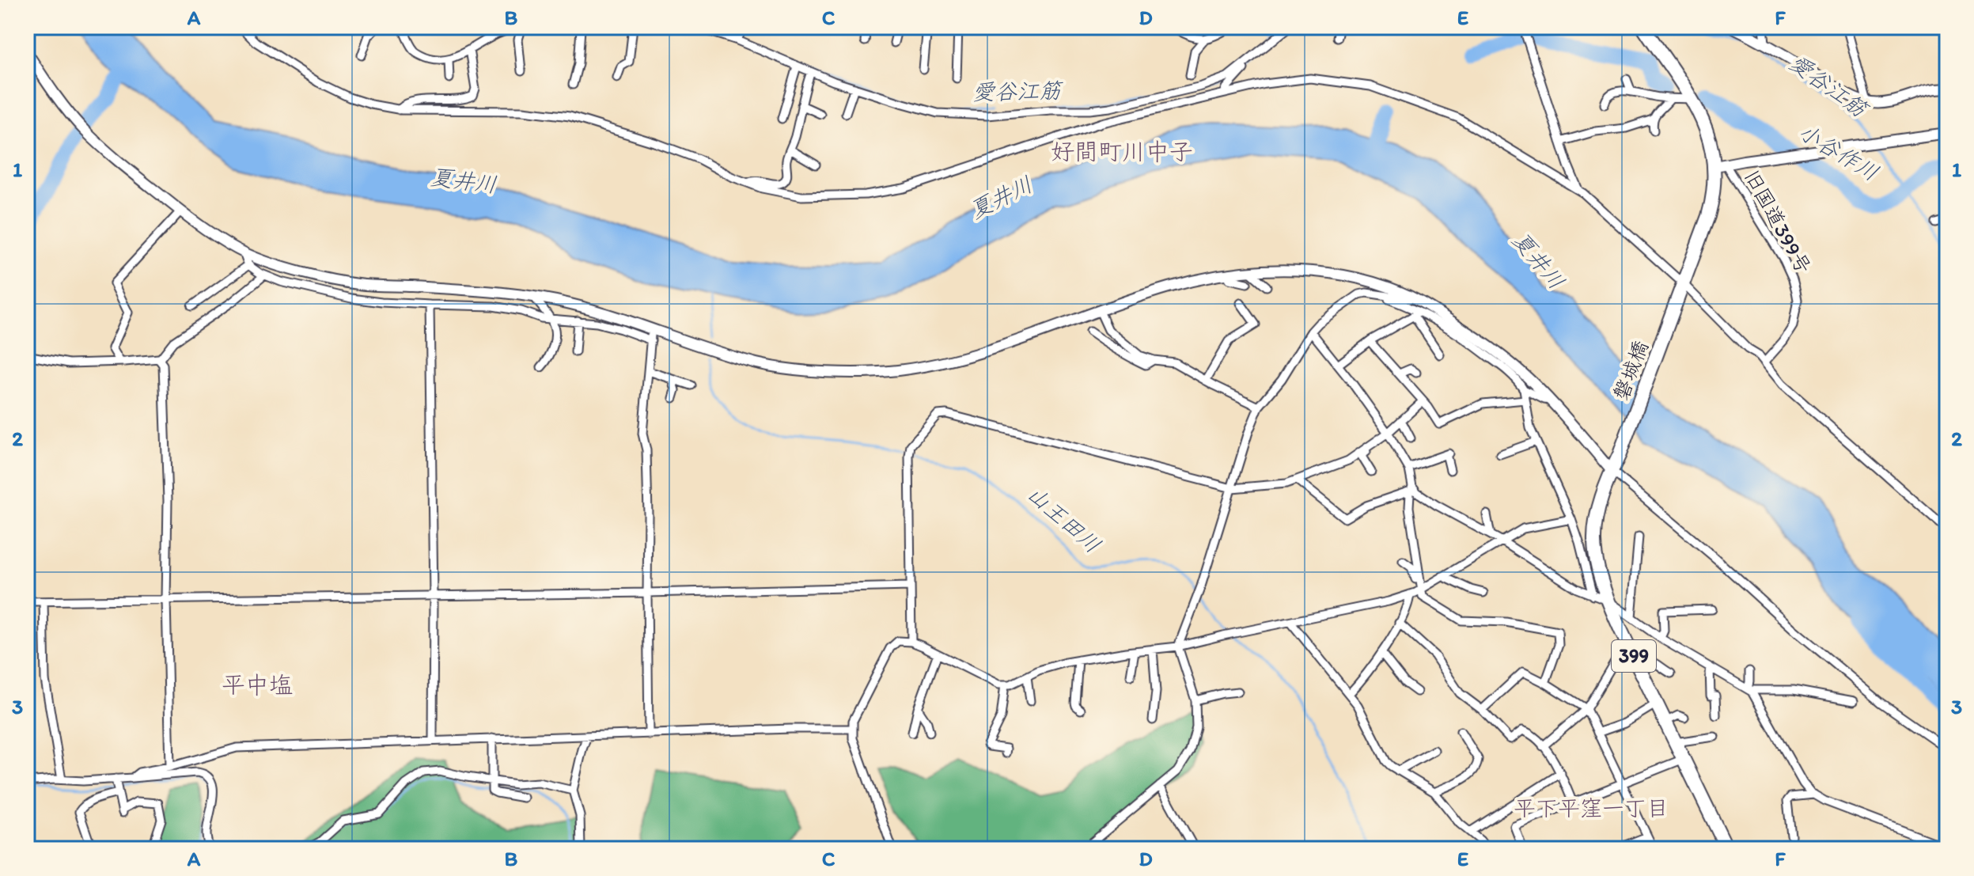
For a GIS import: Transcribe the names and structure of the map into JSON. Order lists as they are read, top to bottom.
{
  "streets": {
    "highway": ["磐城橋", "399"],
    "street": ["旧国道399号"]
  },
  "crossings": [
    ["旧国道399号", "399"],
    ["磐城橋", "399"]
  ],
  "districts": ["好間町川中子", "平中塩", "平下平窪一丁目"],
  "water": [
    "愛谷江筋",
    "小谷作川",
    "夏井川",
    "山王田川"
  ],
  "grid": {
    "columns": [
      "A",
      "B",
      "C",
      "D",
      "E",
      "F"
    ],
    "rows": ["1", "2", "3"]
  }
}
